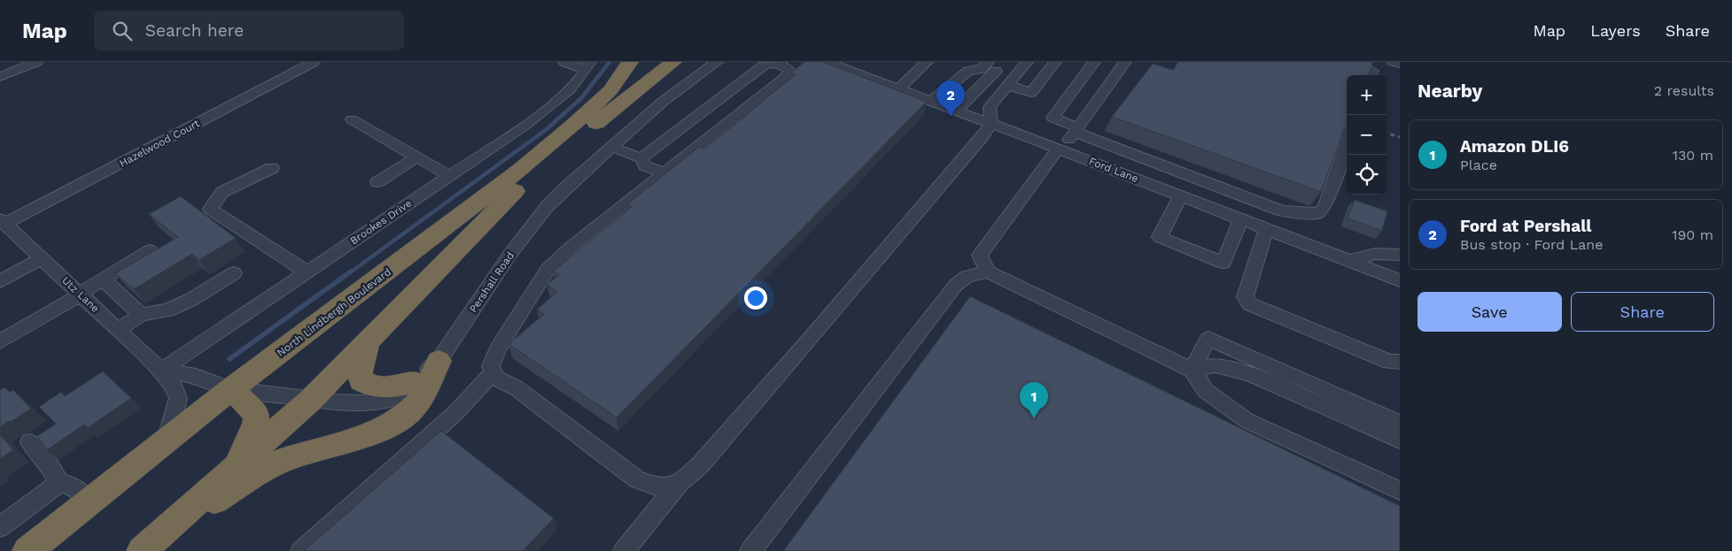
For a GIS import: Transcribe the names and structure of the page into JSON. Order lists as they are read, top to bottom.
{
  "streets": {
    "highway": ["North Lindbergh Boulevard"],
    "street": [
      "Hazelwood Court",
      "Ford Lane",
      "Brookes Drive",
      "Pershall Road",
      "Utz Lane"
    ]
  },
  "crossings": [
    ["Hazelwood Court", "Utz Lane"],
    ["Brookes Drive", "Utz Lane"],
    ["Pershall Road", "North Lindbergh Boulevard"],
    ["Utz Lane", "North Lindbergh Boulevard"]
  ],
  "page": {
    "header": "Map",
    "search": "Search here",
    "nav": ["Map", "Layers", "Share"],
    "heading": ["Nearby", "2 results"],
    "map_buttons": ["+", "−"],
    "pins": ["2", "1"],
    "list": [
      {
        "mark": "1",
        "name": "Amazon DLI6",
        "note": "Place",
        "value": "130 m"
      },
      {
        "mark": "2",
        "name": "Ford at Pershall",
        "note": "Bus stop · Ford Lane",
        "value": "190 m"
      }
    ],
    "buttons": ["Save", "Share"]
  }
}
